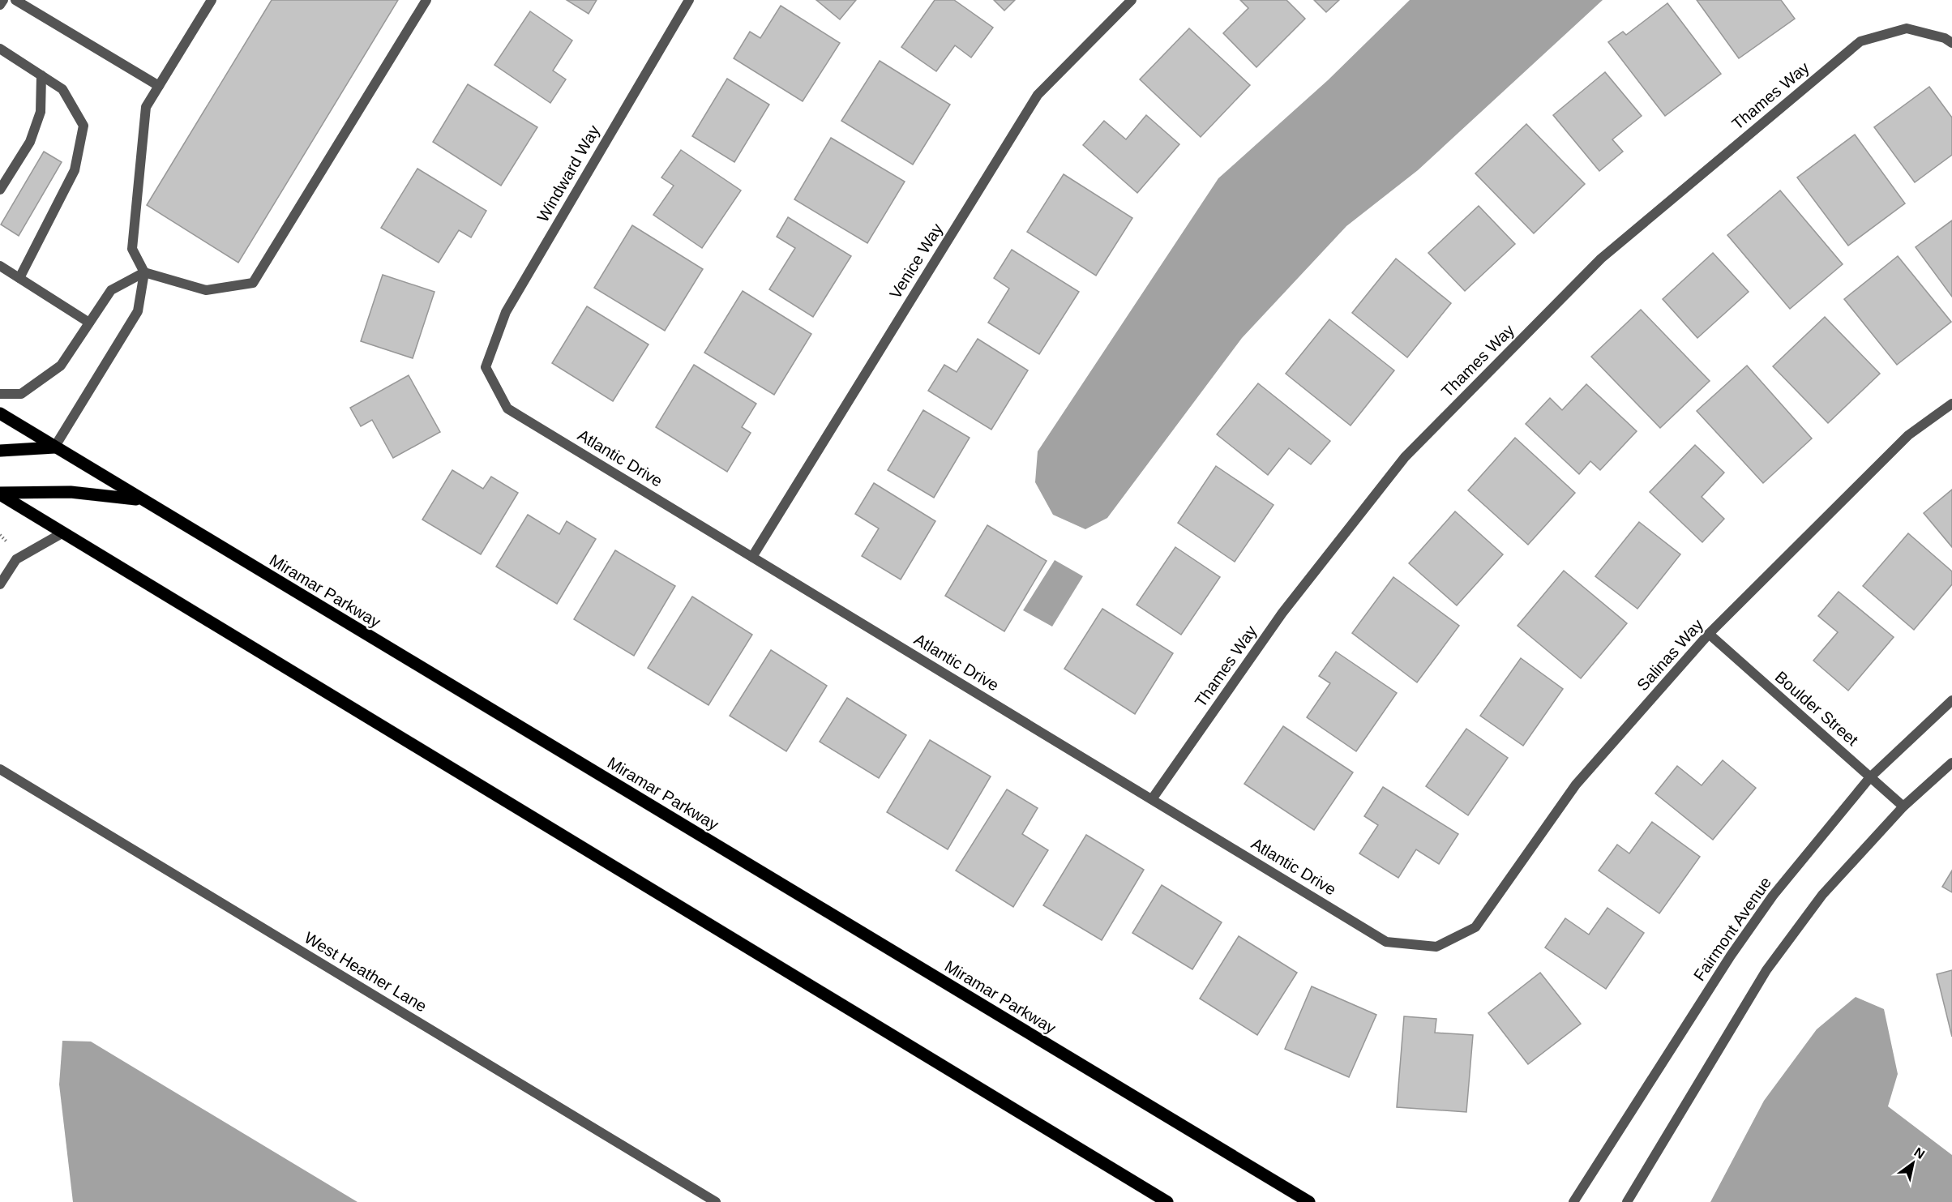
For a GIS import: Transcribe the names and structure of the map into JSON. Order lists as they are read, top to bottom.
{
  "streets": {
    "main road": ["Miramar Parkway"],
    "street": [
      "Thames Way",
      "Windward Way",
      "Venice Way",
      "Atlantic Drive",
      "Salinas Way",
      "Boulder Street",
      "Fairmont Avenue",
      "West Heather Lane"
    ]
  },
  "crossings": [
    ["Thames Way", "Atlantic Drive"],
    ["Windward Way", "Atlantic Drive"],
    ["Venice Way", "Atlantic Drive"],
    ["Atlantic Drive", "Salinas Way"],
    ["Salinas Way", "Boulder Street"],
    ["Boulder Street", "Fairmont Avenue"]
  ],
  "north": "top right"
}
